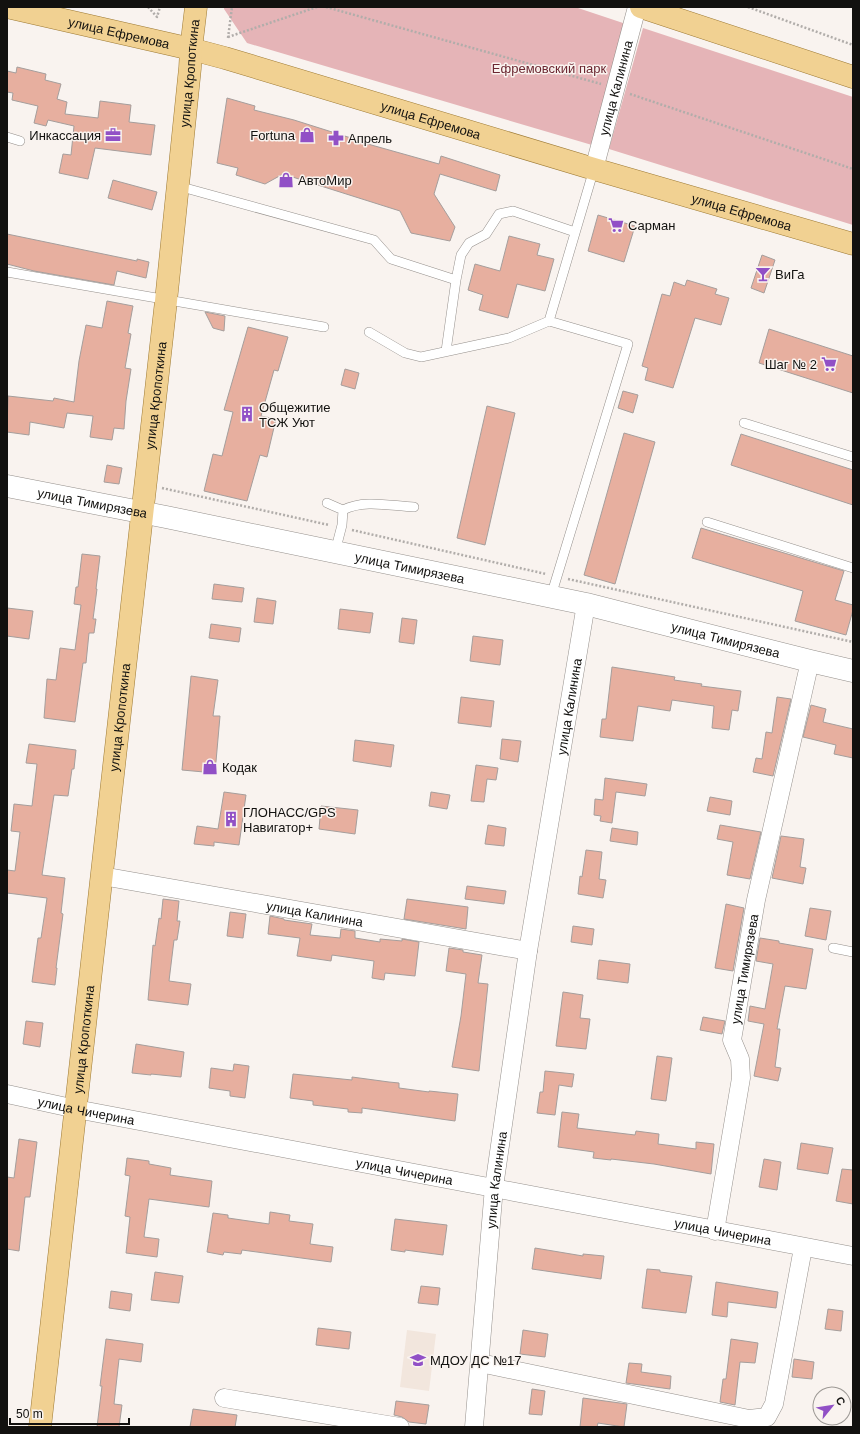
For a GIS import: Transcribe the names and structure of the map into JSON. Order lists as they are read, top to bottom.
{
  "streets": {
    "main road": ["улица Ефремова", "улица Кропоткина"],
    "street": ["улица Калинина", "улица Тимирязева", "улица Чичерина"]
  },
  "crossings": [
    ["улица Ефремова", "улица Кропоткина"],
    ["улица Ефремова", "улица Калинина"],
    ["улица Кропоткина", "улица Калинина"],
    ["улица Кропоткина", "улица Тимирязева"],
    ["улица Кропоткина", "улица Чичерина"],
    ["улица Калинина", "улица Тимирязева"],
    ["улица Калинина", "улица Чичерина"],
    ["улица Тимирязева", "улица Чичерина"]
  ],
  "parks": ["Ефремовский парк"],
  "places": {
    "office": ["Инкассация"],
    "shop": ["Fortuna", "АвтоМир", "Кодак"],
    "pharmacy": ["Апрель"],
    "supermarket": ["Сарман", "Шаг № 2"],
    "bar": ["ВиГа"],
    "building": ["Общежитие ТСЖ Уют", "ГЛОНАСС/GPS Навигатор+"],
    "school or university": ["МДОУ ДС №17"]
  },
  "scale_bar": "50 m",
  "north": "top right"
}
